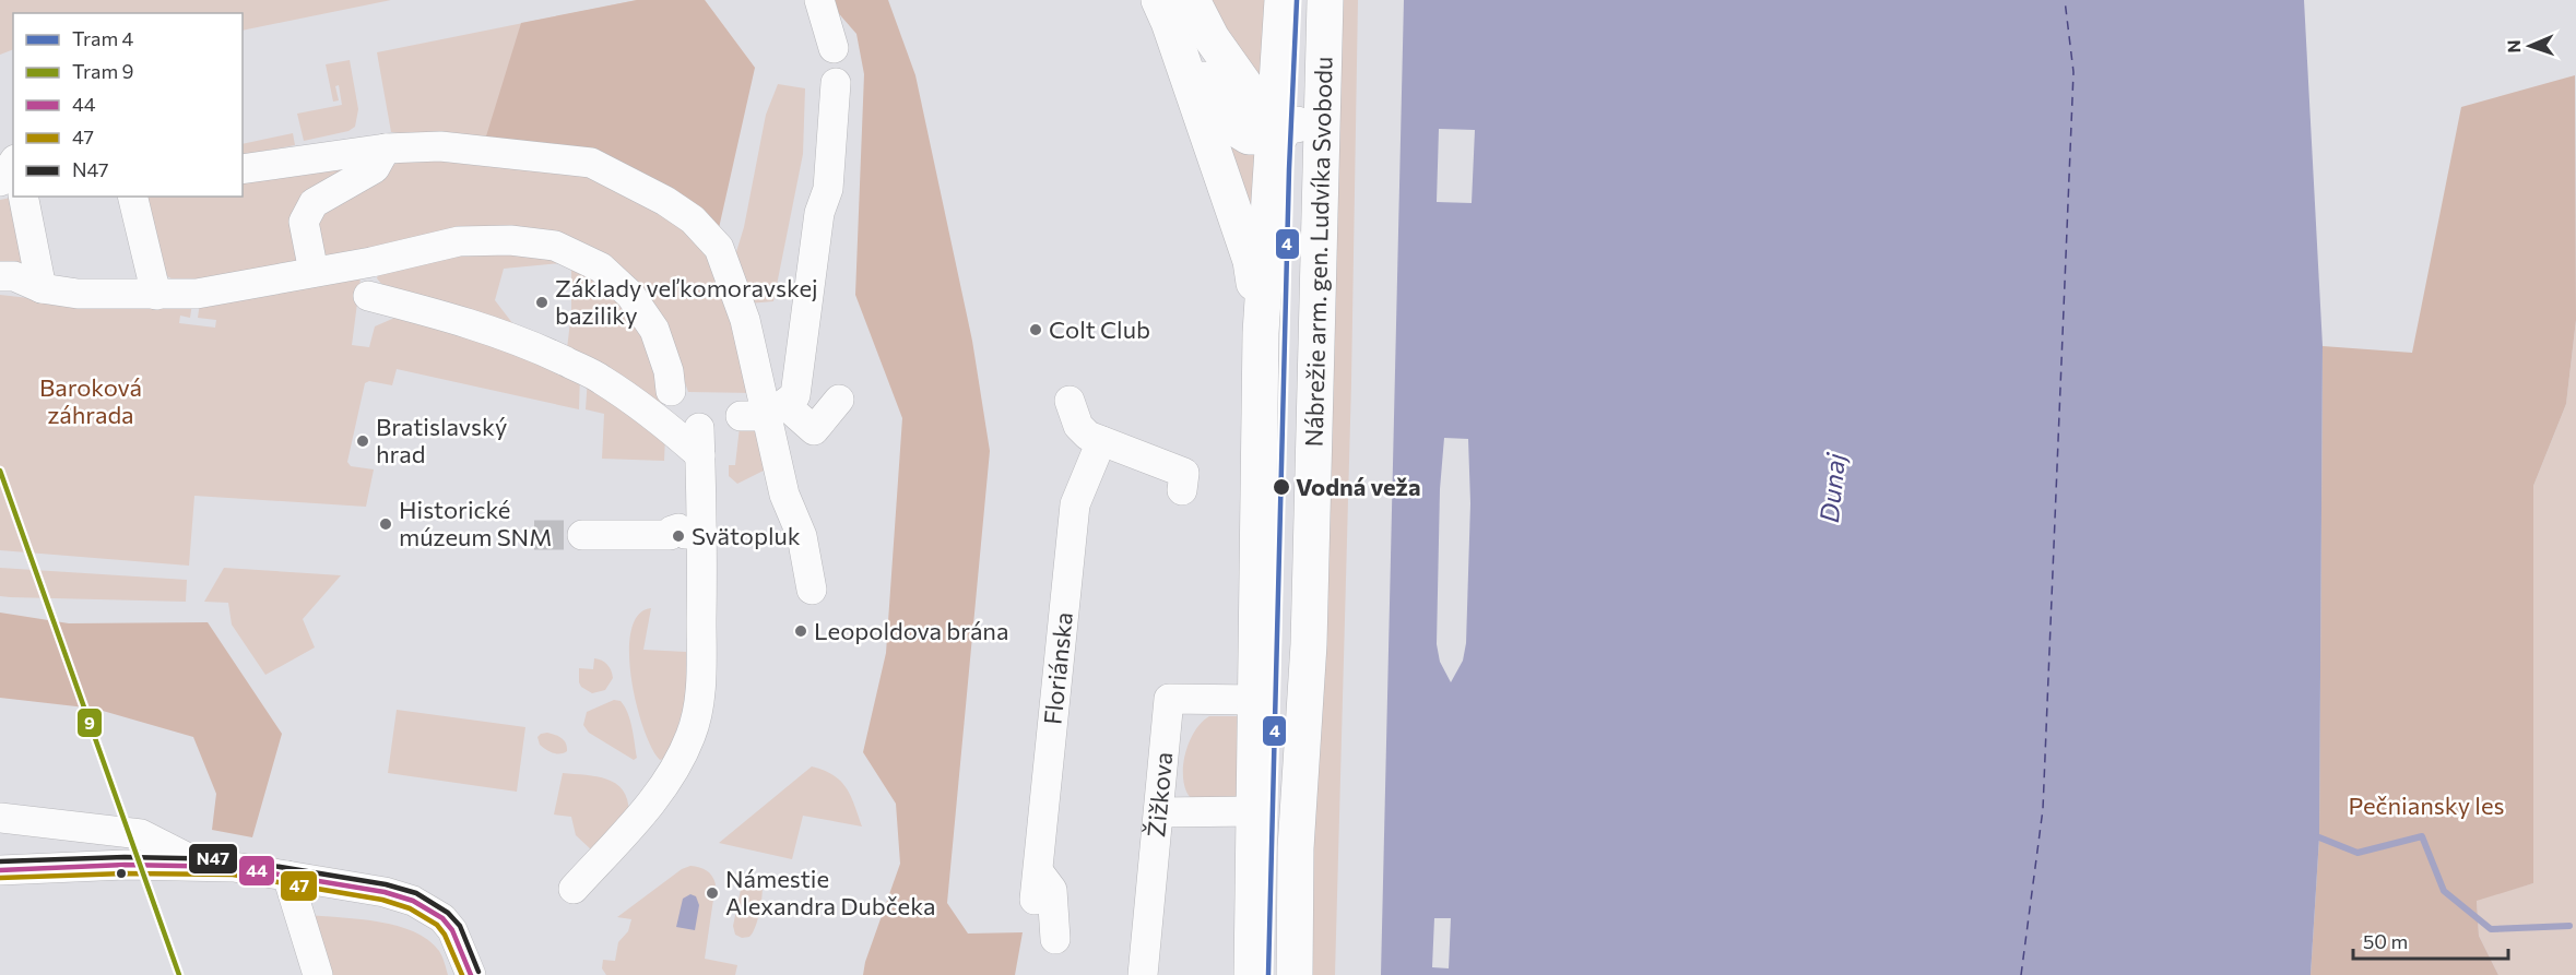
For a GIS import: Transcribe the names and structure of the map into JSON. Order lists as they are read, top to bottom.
{
  "streets": {
    "main road": ["Nábrežie arm. gen. Ludvíka Svobodu"],
    "street": ["Floriánska", "Žižkova"]
  },
  "crossings": [
    ["Nábrežie arm. gen. Ludvíka Svobodu", "Žižkova"]
  ],
  "water": ["Dunaj"],
  "parks": ["Baroková záhrada", "Pečniansky les"],
  "places": [
    "Základy veľkomoravskej baziliky",
    "Colt Club",
    "Bratislavský hrad",
    "Vodná veža",
    "Historické múzeum SNM",
    "Svätopluk",
    "Leopoldova brána",
    "Námestie Alexandra Dubčeka"
  ],
  "lines": [
    "tram line 4",
    "tram line 9",
    "transit line N47",
    "transit line 44",
    "transit line 47"
  ],
  "legend": [
    "Tram 4",
    "Tram 9",
    "44",
    "47",
    "N47"
  ],
  "scale_bar": "50 m",
  "north": "left"
}
